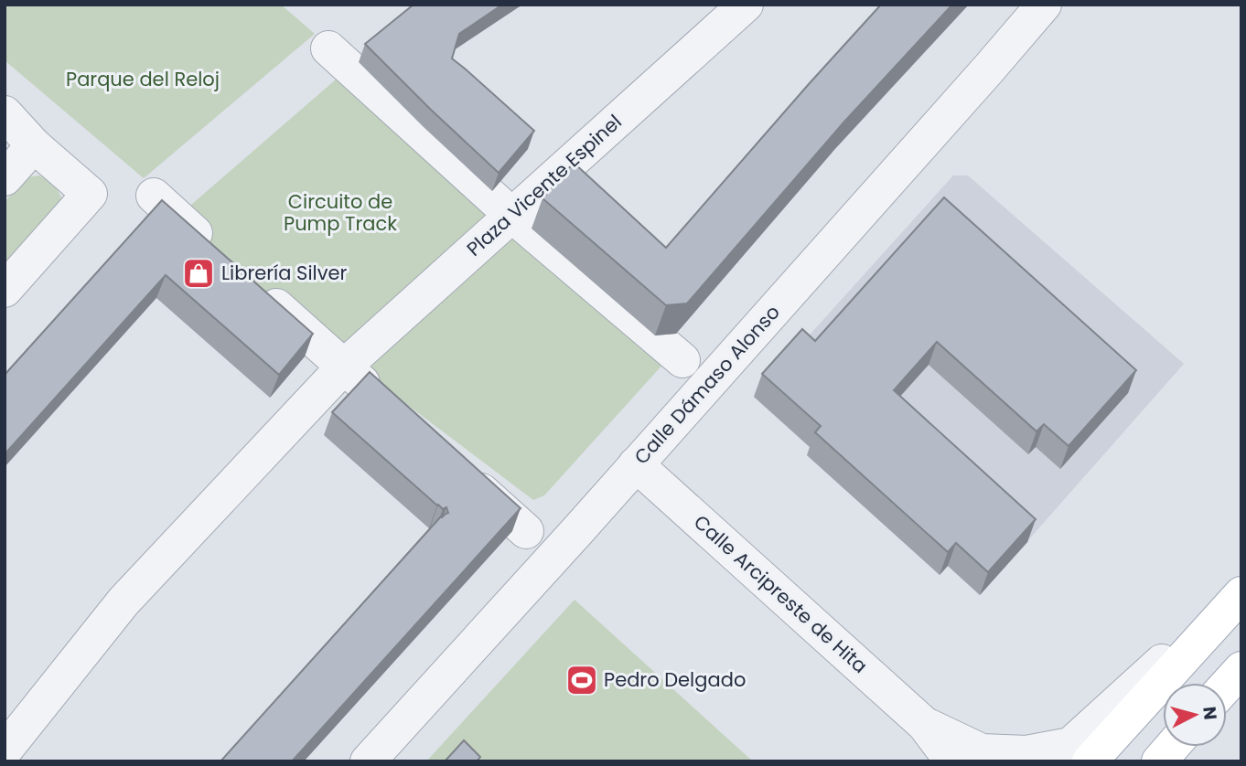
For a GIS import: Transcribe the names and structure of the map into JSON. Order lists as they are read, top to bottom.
{
  "streets": {
    "street": ["Plaza Vicente Espinel", "Calle Dámaso Alonso", "Calle Arcipreste de Hita"]
  },
  "crossings": [
    ["Calle Dámaso Alonso", "Calle Arcipreste de Hita"]
  ],
  "parks": ["Parque del Reloj", "Circuito de Pump Track"],
  "places": {
    "shop": ["Librería Silver"],
    "sports": ["Pedro Delgado"]
  },
  "north": "right"
}
